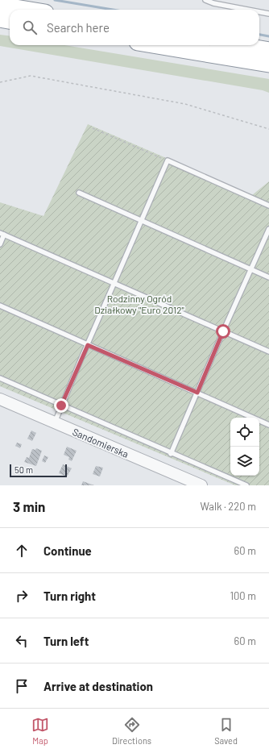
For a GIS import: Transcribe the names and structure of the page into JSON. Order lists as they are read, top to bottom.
{
  "streets": {
    "street": ["Sandomierska"]
  },
  "parks": ["Rodzinny Ogród Działkowy \"Euro 2012\""],
  "scale_bar": "50 m",
  "page": {
    "search": "Search here",
    "scale": "50 m",
    "heading": ["3 min", "Walk · 220 m"],
    "list": [
      ["Continue", "60 m"],
      ["Turn right", "100 m"],
      ["Turn left", "60 m"],
      "Arrive at destination"
    ],
    "nav": ["Map", "Directions", "Saved"]
  }
}
